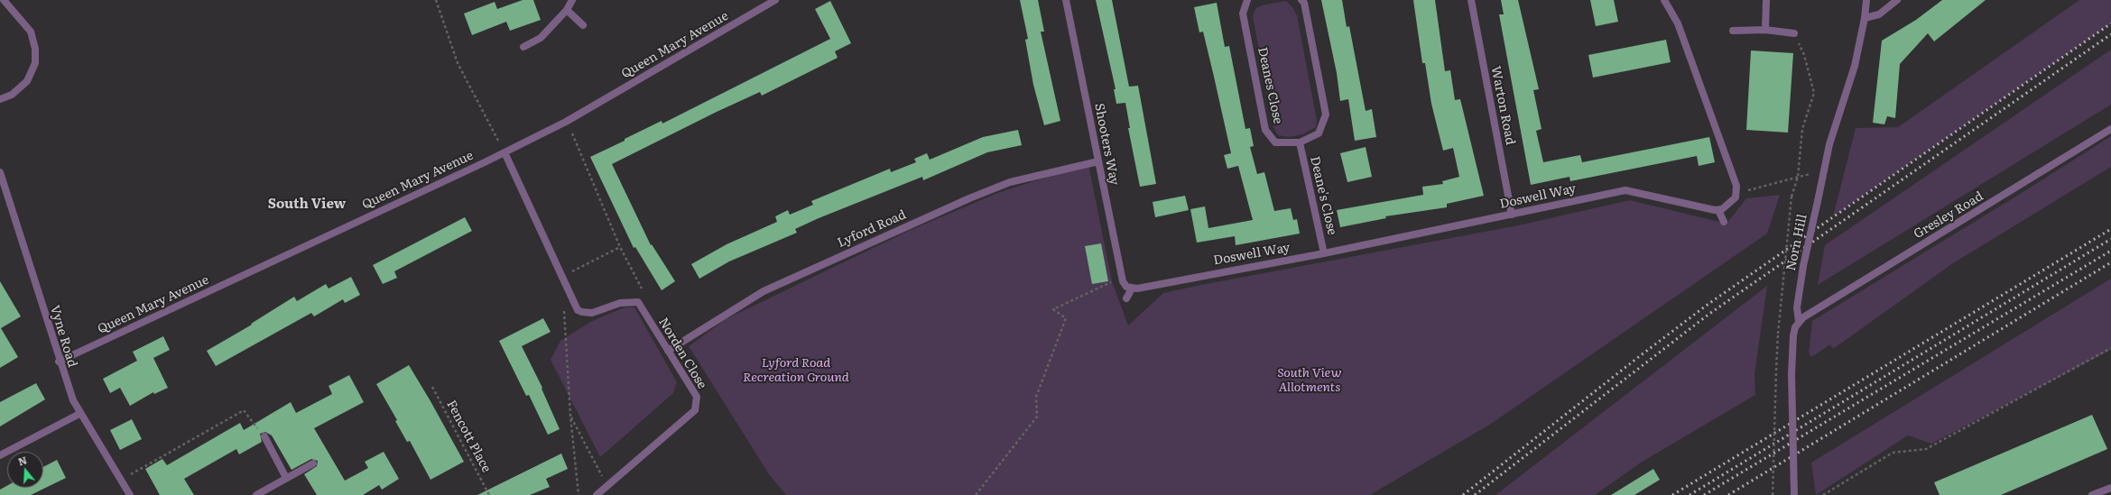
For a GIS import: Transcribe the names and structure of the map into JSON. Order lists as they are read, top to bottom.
{
  "streets": {
    "street": [
      "Queen Mary Avenue",
      "Deanes Close",
      "Warton Road",
      "Shooters Way",
      "Deane's Close",
      "Doswell Way",
      "Gresley Road",
      "Lyford Road",
      "Norn Hill",
      "Vyne Road",
      "Norden Close"
    ],
    "path": ["Fencott Place"]
  },
  "crossings": [
    ["Queen Mary Avenue", "Vyne Road"],
    ["Queen Mary Avenue", "Norden Close"],
    ["Deanes Close", "Deane's Close"],
    ["Warton Road", "Doswell Way"],
    ["Shooters Way", "Lyford Road"],
    ["Deane's Close", "Doswell Way"],
    ["Gresley Road", "Norn Hill"],
    ["Lyford Road", "Norden Close"]
  ],
  "districts": ["South View"],
  "parks": ["Lyford Road Recreation Ground", "South View Allotments"],
  "north": "top"
}
